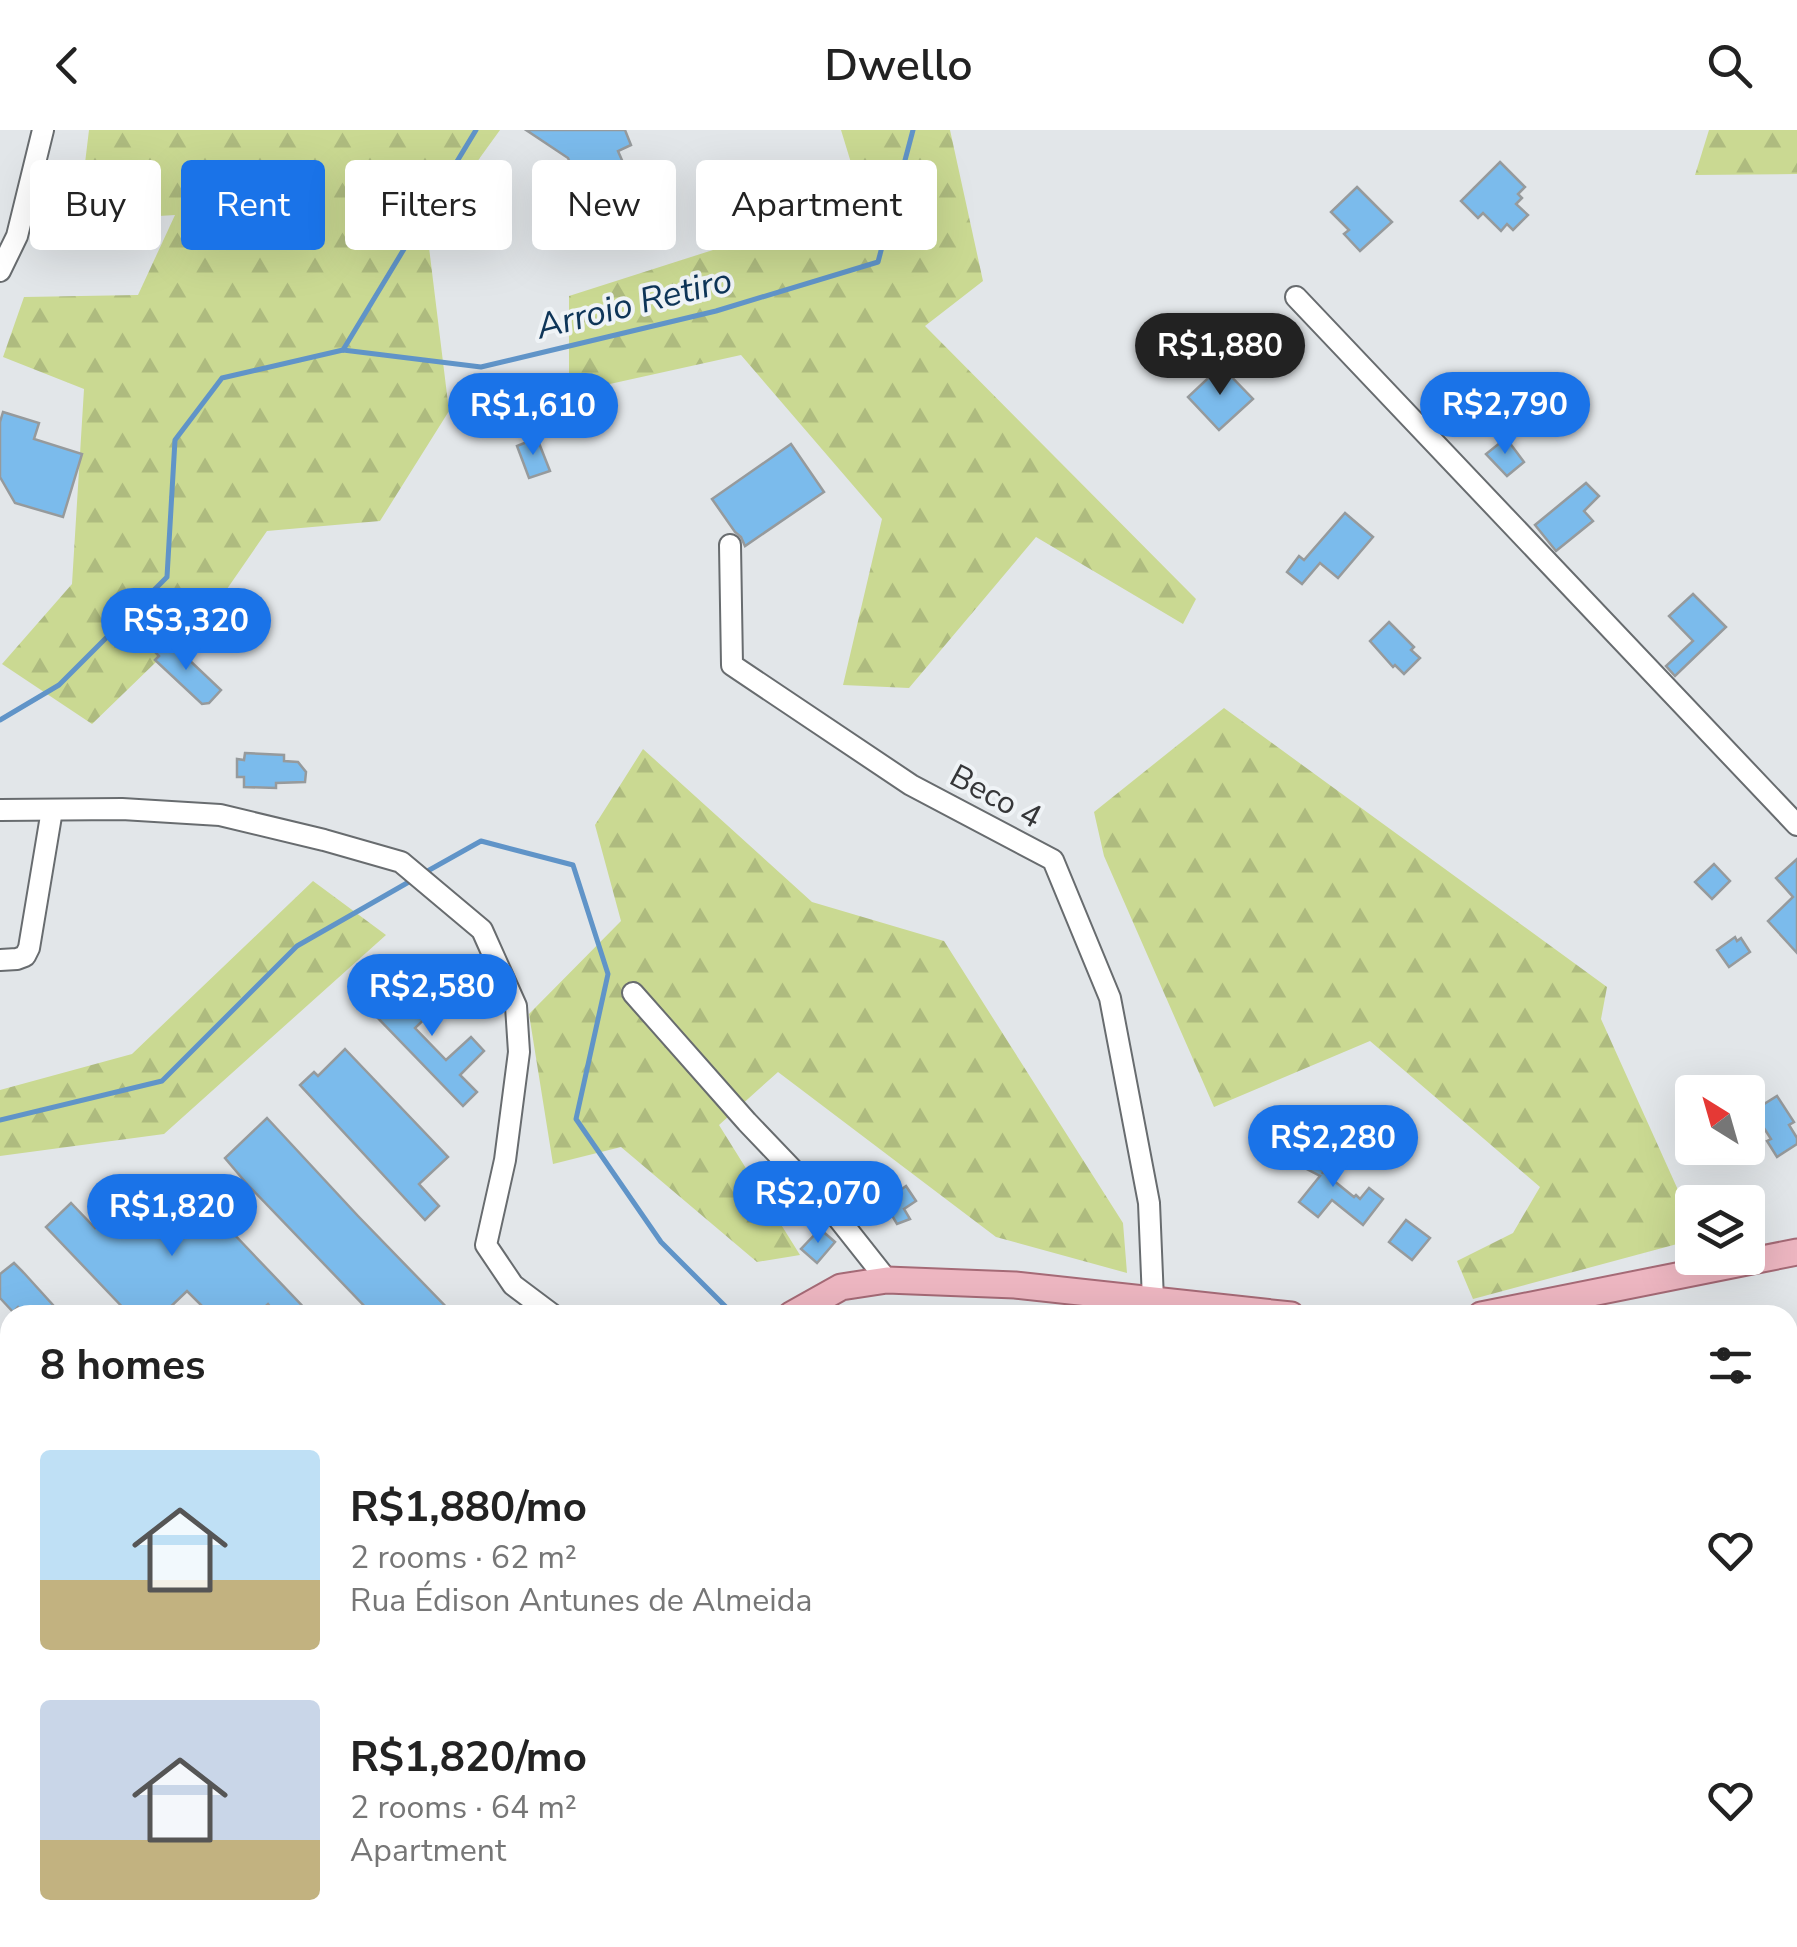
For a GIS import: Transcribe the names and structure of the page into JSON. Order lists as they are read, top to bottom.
{
  "streets": {
    "street": ["Beco 4"]
  },
  "water": ["Arroio Retiro"],
  "north": "top left",
  "page": {
    "header": "Dwello",
    "chip": [
      "Buy",
      "Rent",
      "Filters",
      "New",
      "Apartment"
    ],
    "price": [
      "R$1,880",
      "R$2,790",
      "R$1,610",
      "R$3,320",
      "R$2,580",
      "R$2,280",
      "R$2,070",
      "R$1,820"
    ],
    "heading": "8 homes",
    "list": [
      {
        "name": "R$1,880/mo",
        "note": "2 rooms · 62 m² · Rua Édison Antunes de Almeida"
      },
      {
        "name": "R$1,820/mo",
        "note": "2 rooms · 64 m² · Apartment"
      }
    ]
  }
}
